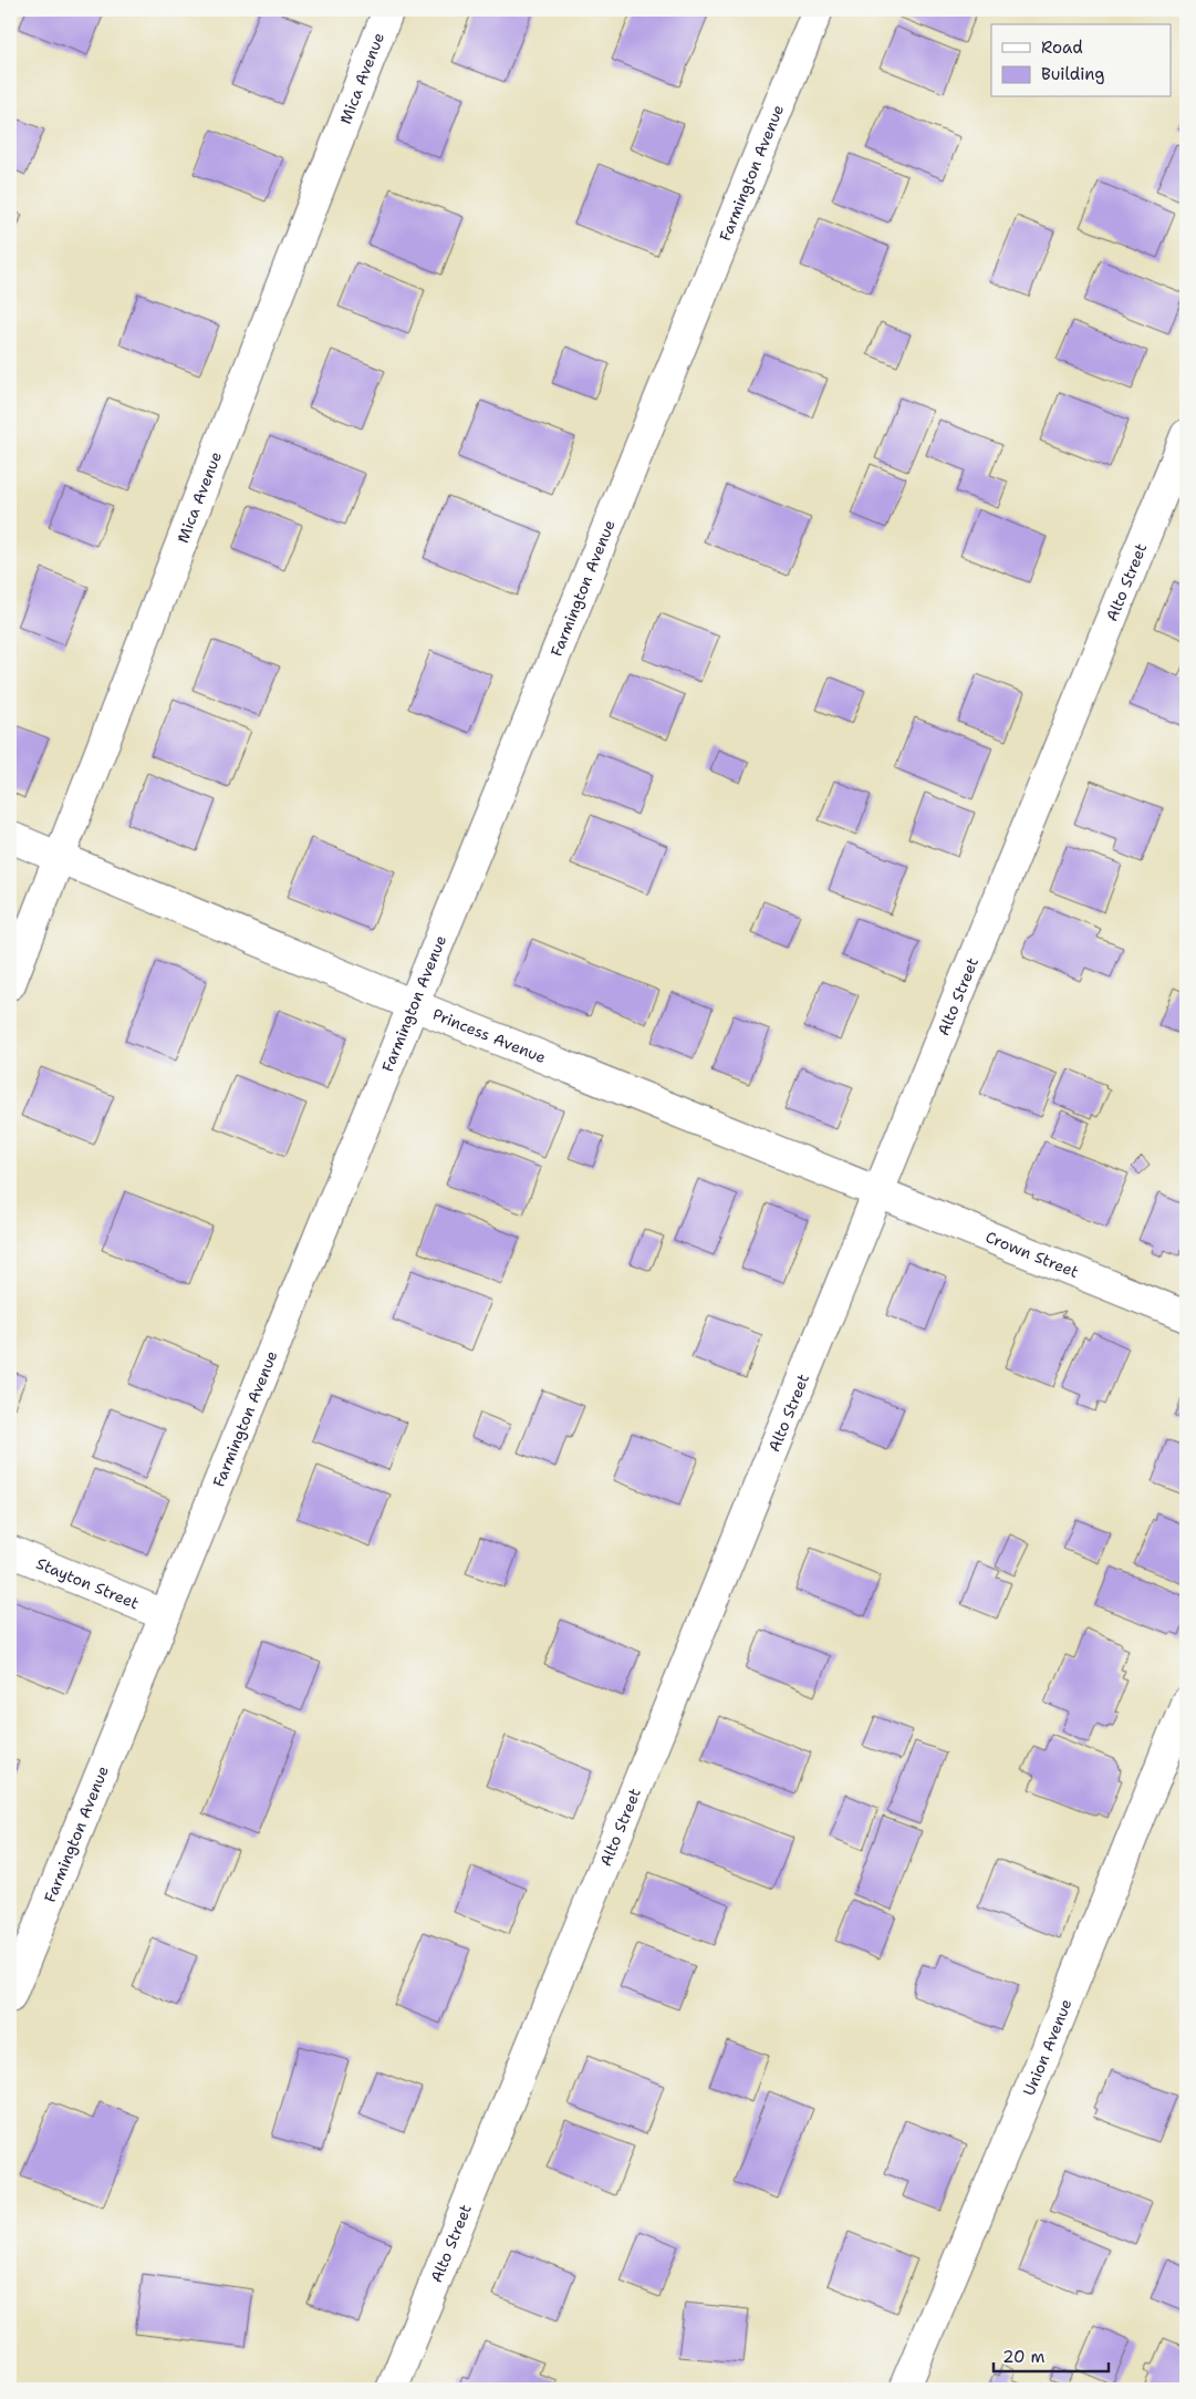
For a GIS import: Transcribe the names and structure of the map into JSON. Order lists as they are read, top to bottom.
{
  "streets": {
    "street": [
      "Mica Avenue",
      "Farmington Avenue",
      "Alto Street",
      "Princess Avenue",
      "Crown Street",
      "Stayton Street",
      "Union Avenue"
    ]
  },
  "crossings": [
    ["Mica Avenue", "Princess Avenue"],
    ["Farmington Avenue", "Princess Avenue"],
    ["Farmington Avenue", "Stayton Street"],
    ["Alto Street", "Princess Avenue"],
    ["Alto Street", "Crown Street"],
    ["Princess Avenue", "Crown Street"]
  ],
  "legend": ["Road", "Building"],
  "scale_bar": "20 m"
}
